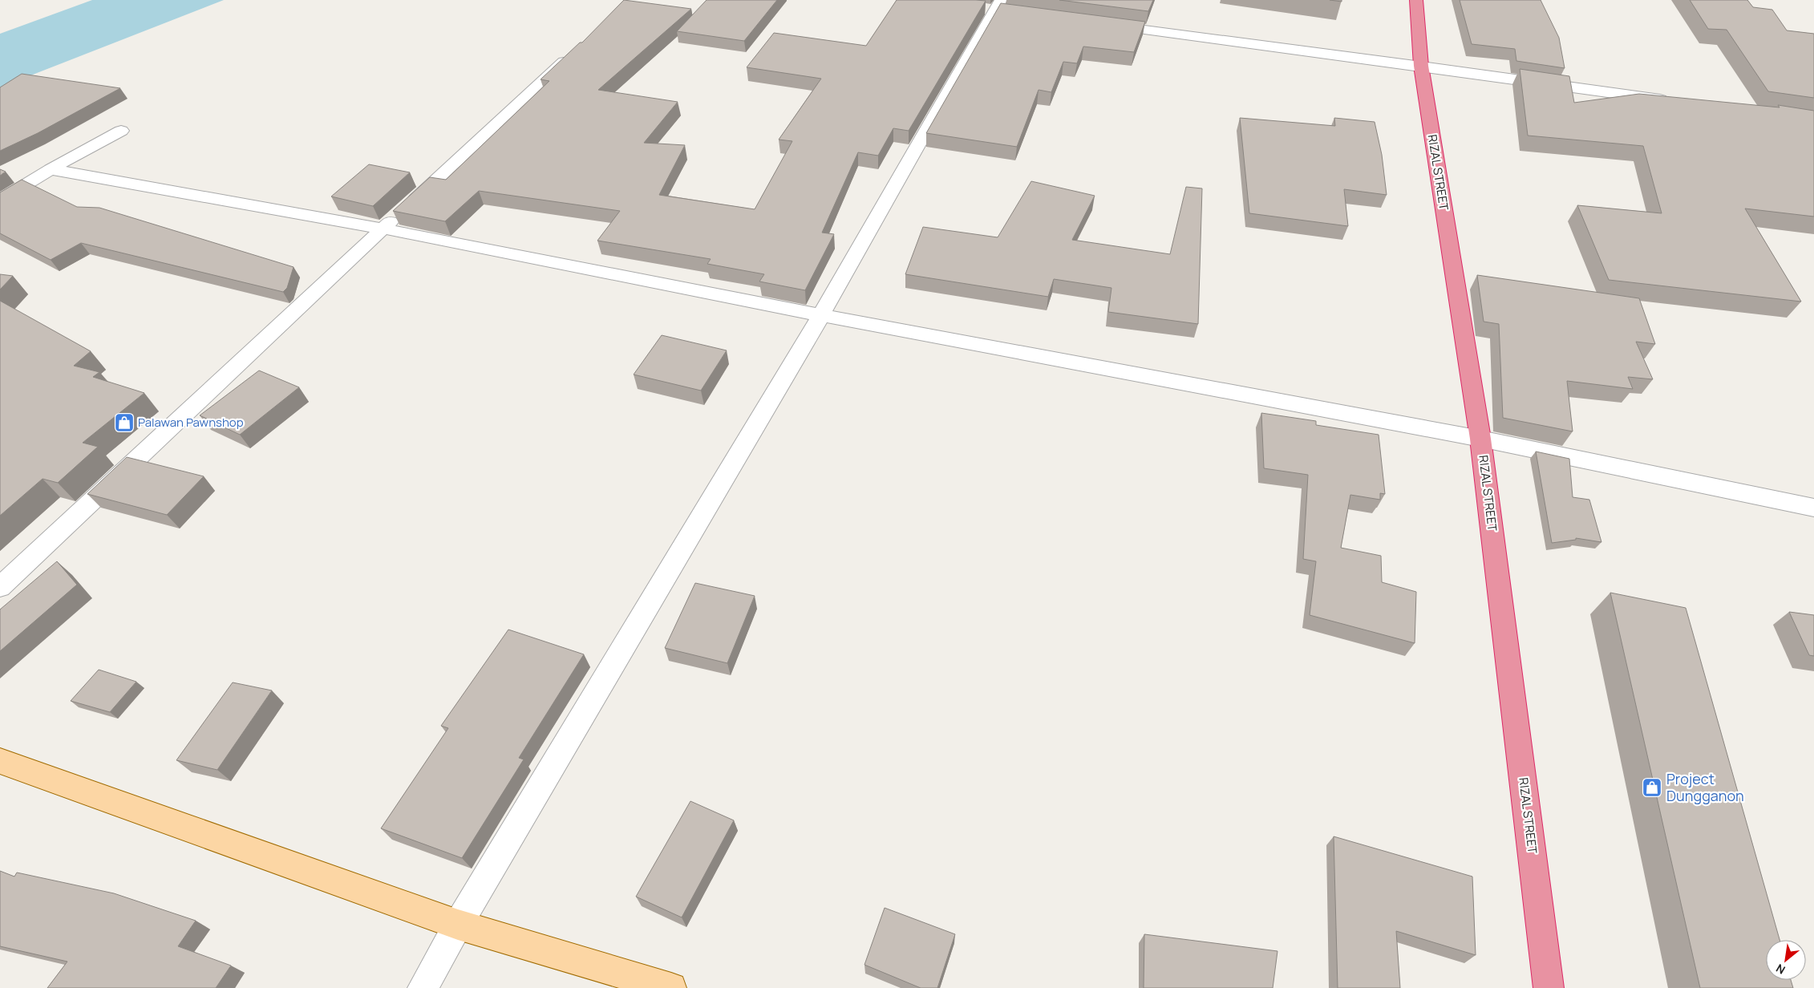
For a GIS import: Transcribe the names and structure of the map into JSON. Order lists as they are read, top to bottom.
{
  "streets": {
    "highway": ["RIZAL STREET"]
  },
  "places": {
    "shop": ["Palawan Pawnshop", "Project Dungganon"]
  },
  "north": "bottom left"
}
